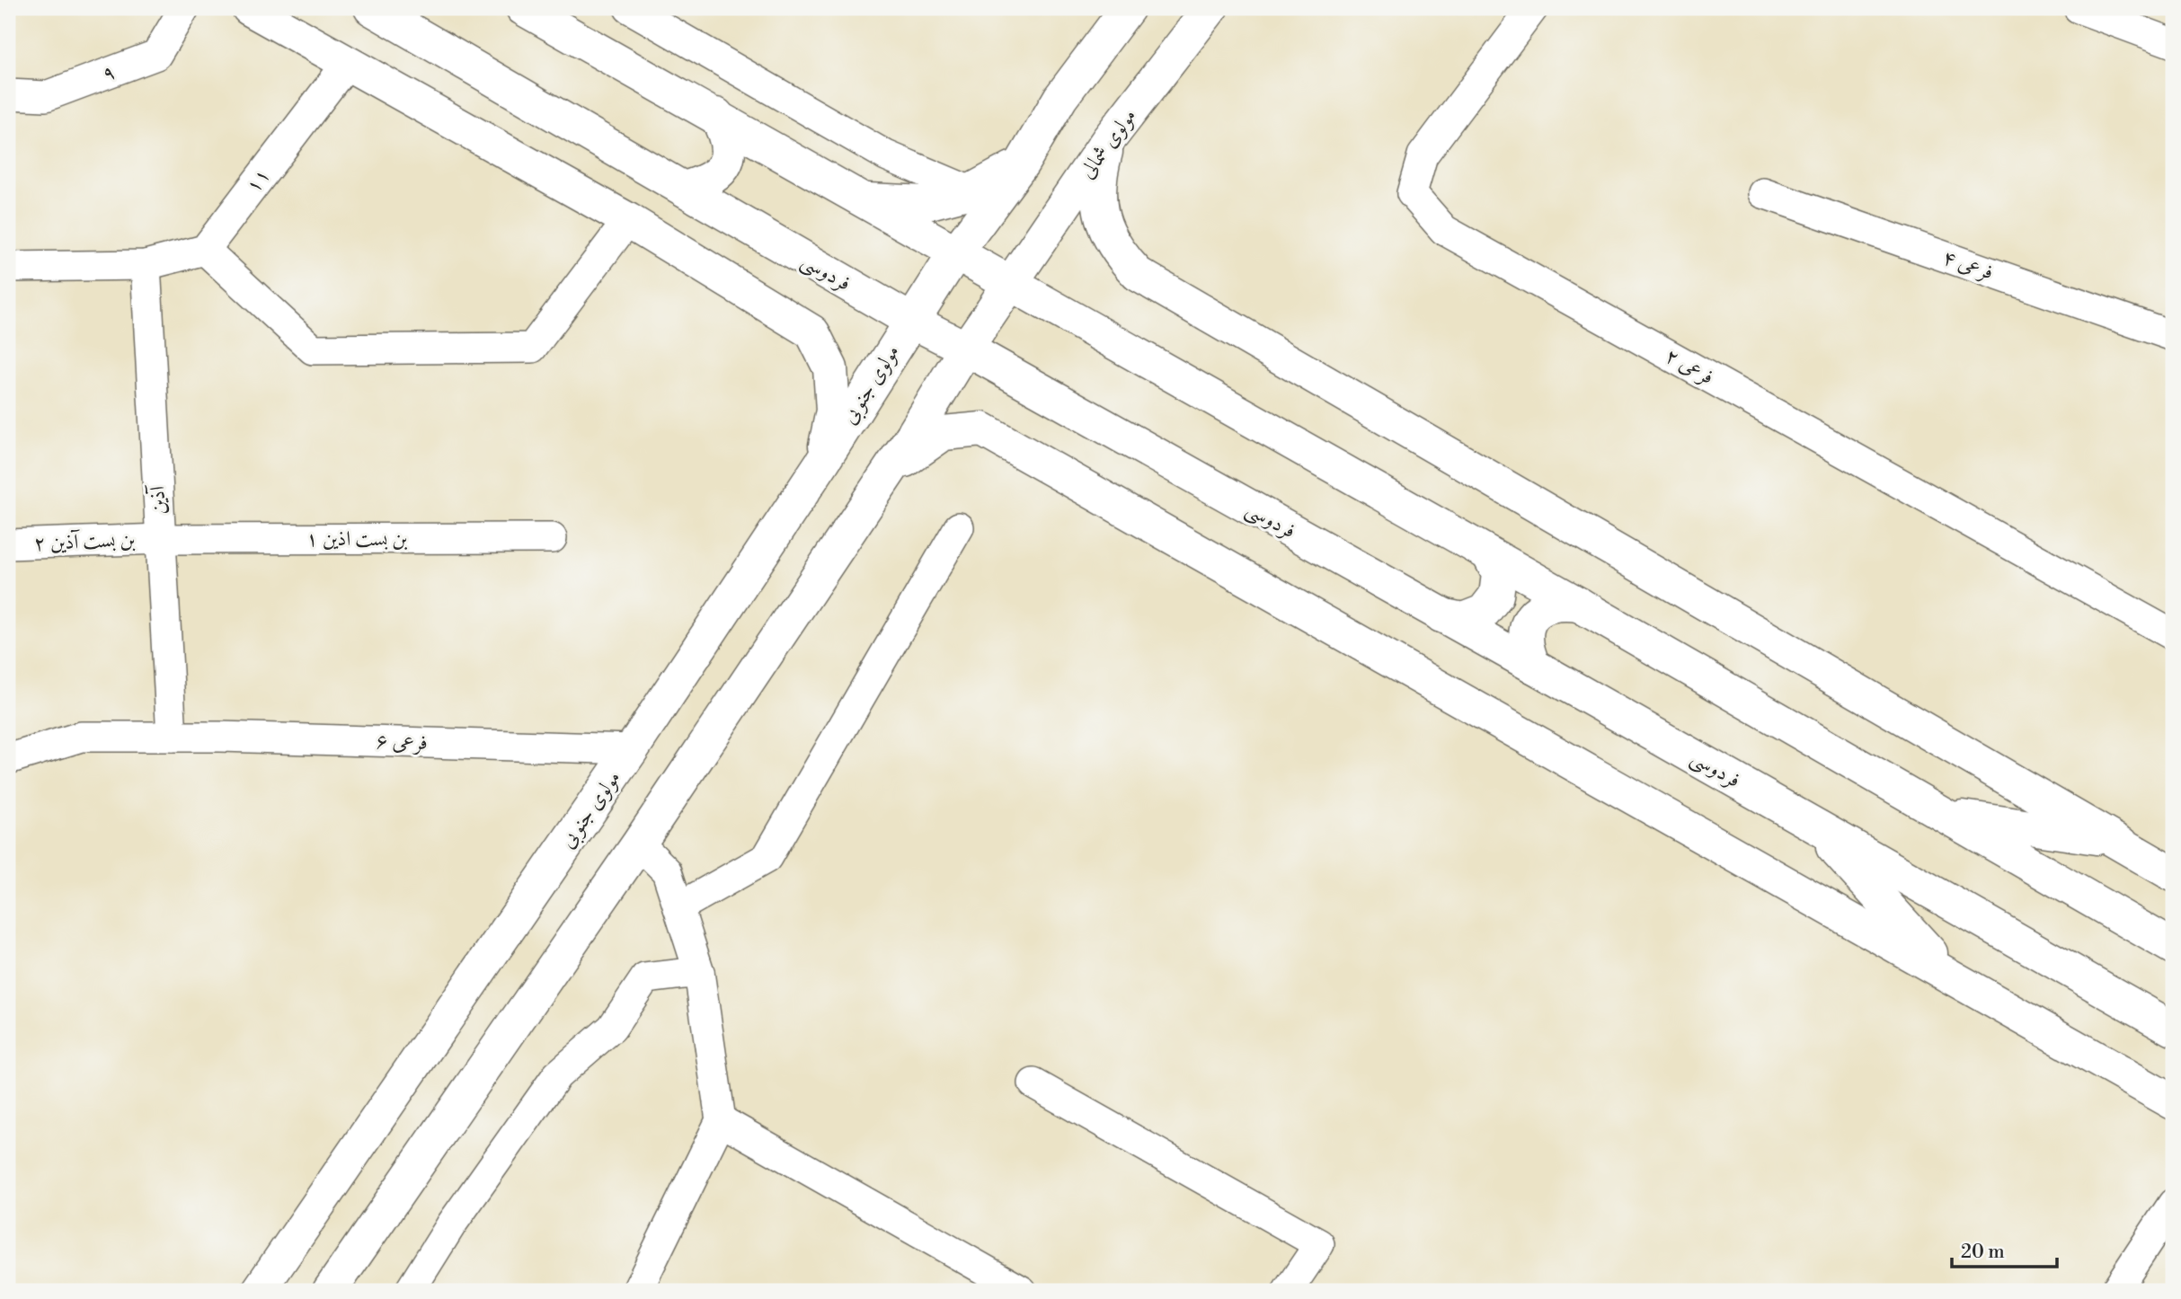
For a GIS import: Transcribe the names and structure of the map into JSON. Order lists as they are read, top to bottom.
{
  "streets": {
    "street": [
      "۹",
      "مولوی شمالی",
      "۱۱",
      "فرعی ۴",
      "فردوسی",
      "فرعی ۲",
      "مولوی جنوبی",
      "آذین",
      "بن بست اذین ۱",
      "بن بست آذین ۲",
      "فرعی ۶"
    ]
  },
  "crossings": [
    ["مولوی شمالی", "فردوسی"],
    ["فردوسی", "مولوی جنوبی"],
    ["مولوی جنوبی", "فرعی ۶"],
    ["آذین", "بن بست اذین ۱"],
    ["آذین", "بن بست آذین ۲"],
    ["آذین", "فرعی ۶"],
    ["بن بست اذین ۱", "بن بست آذین ۲"]
  ],
  "scale_bar": "20 m"
}
